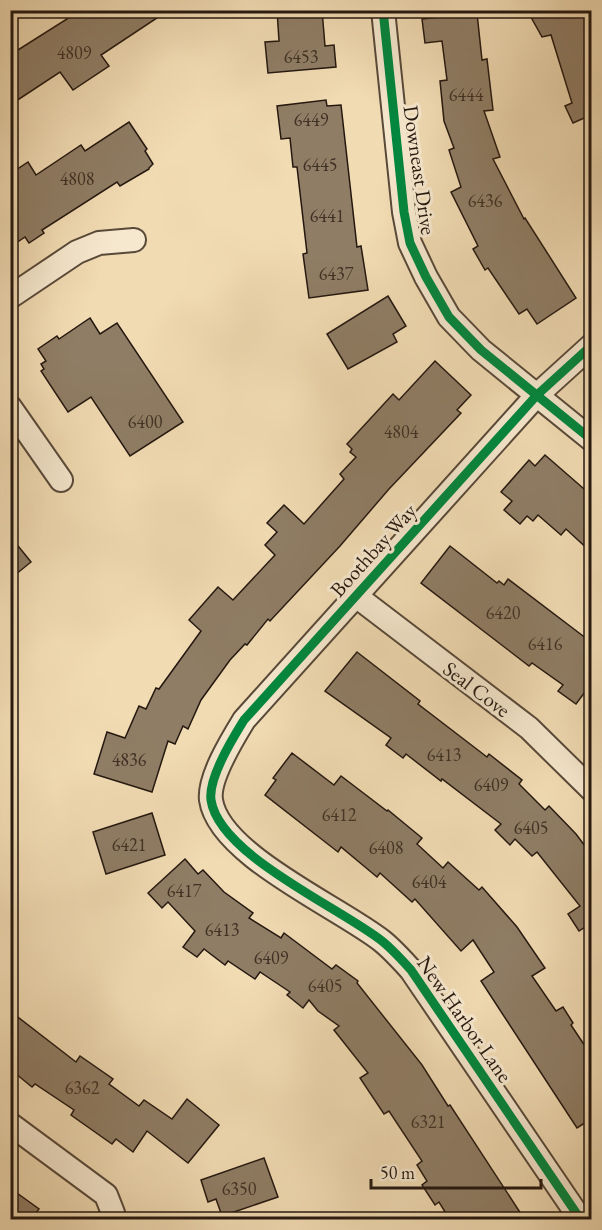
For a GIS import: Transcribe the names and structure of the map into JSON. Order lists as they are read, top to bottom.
{
  "streets": {
    "street": [
      "Downeast Drive",
      "Boothbay Way",
      "Seal Cove",
      "New Harbor Lane"
    ]
  },
  "crossings": [
    ["Downeast Drive", "Boothbay Way"],
    ["Boothbay Way", "Seal Cove"],
    ["Boothbay Way", "New Harbor Lane"]
  ],
  "house_numbers": [
    "4809",
    "6453",
    "6444",
    "6449",
    "6445",
    "4808",
    "6436",
    "6441",
    "6437",
    "6400",
    "4804",
    "6420",
    "6416",
    "6413",
    "4836",
    "6409",
    "6412",
    "6405",
    "6421",
    "6408",
    "6404",
    "6417",
    "6413",
    "6409",
    "6405",
    "6362",
    "6321",
    "6350"
  ],
  "scale_bar": "50 m"
}
